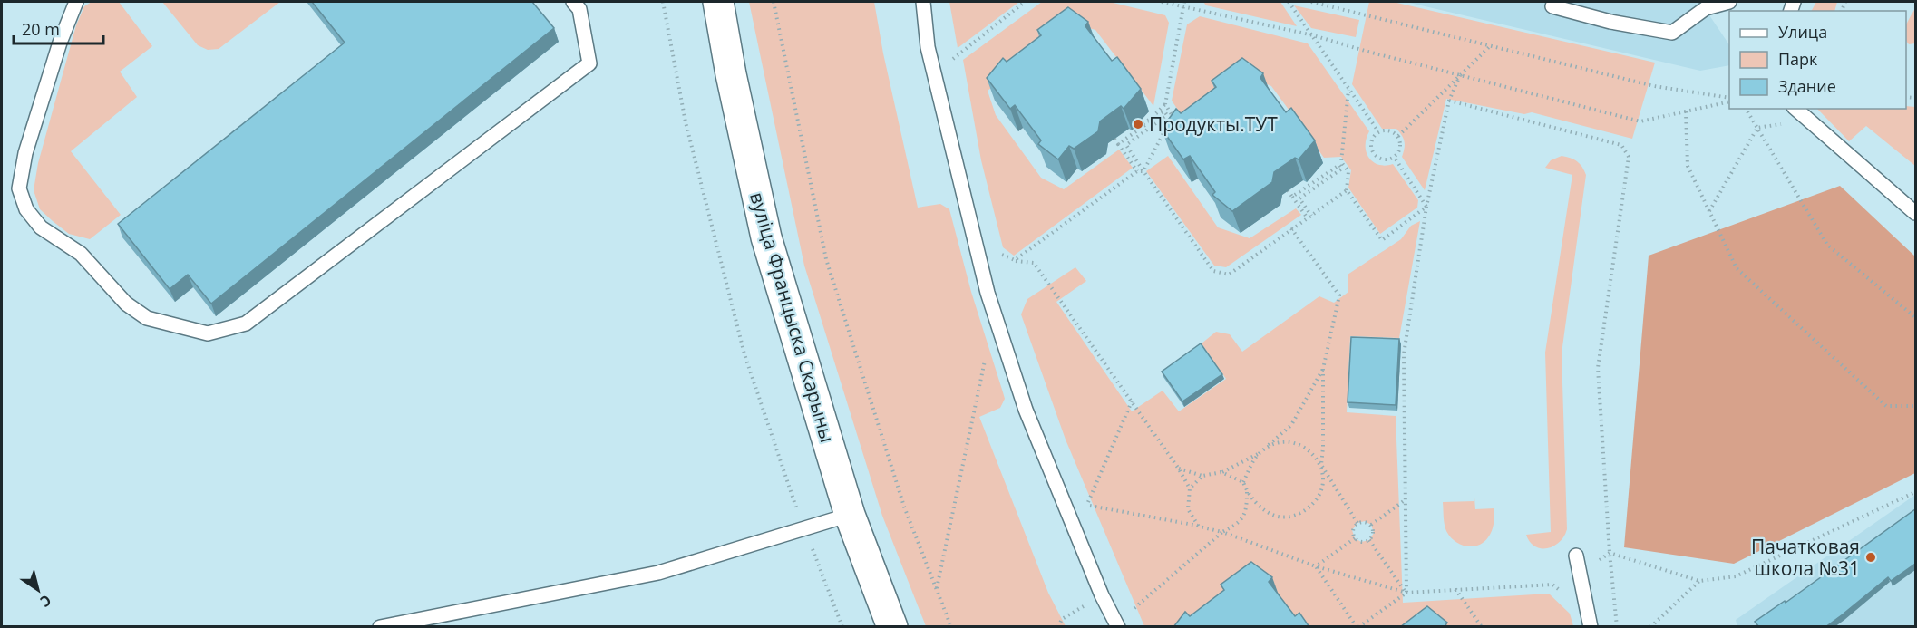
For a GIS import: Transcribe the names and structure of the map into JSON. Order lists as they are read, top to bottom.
{
  "streets": {
    "main road": ["вуліца Францыска Скарыны"]
  },
  "places": ["Продукты.ТУТ", "Пачатковая школа №31"],
  "legend": ["Улица", "Парк", "Здание"],
  "scale_bar": "20 m",
  "north": "bottom right"
}
